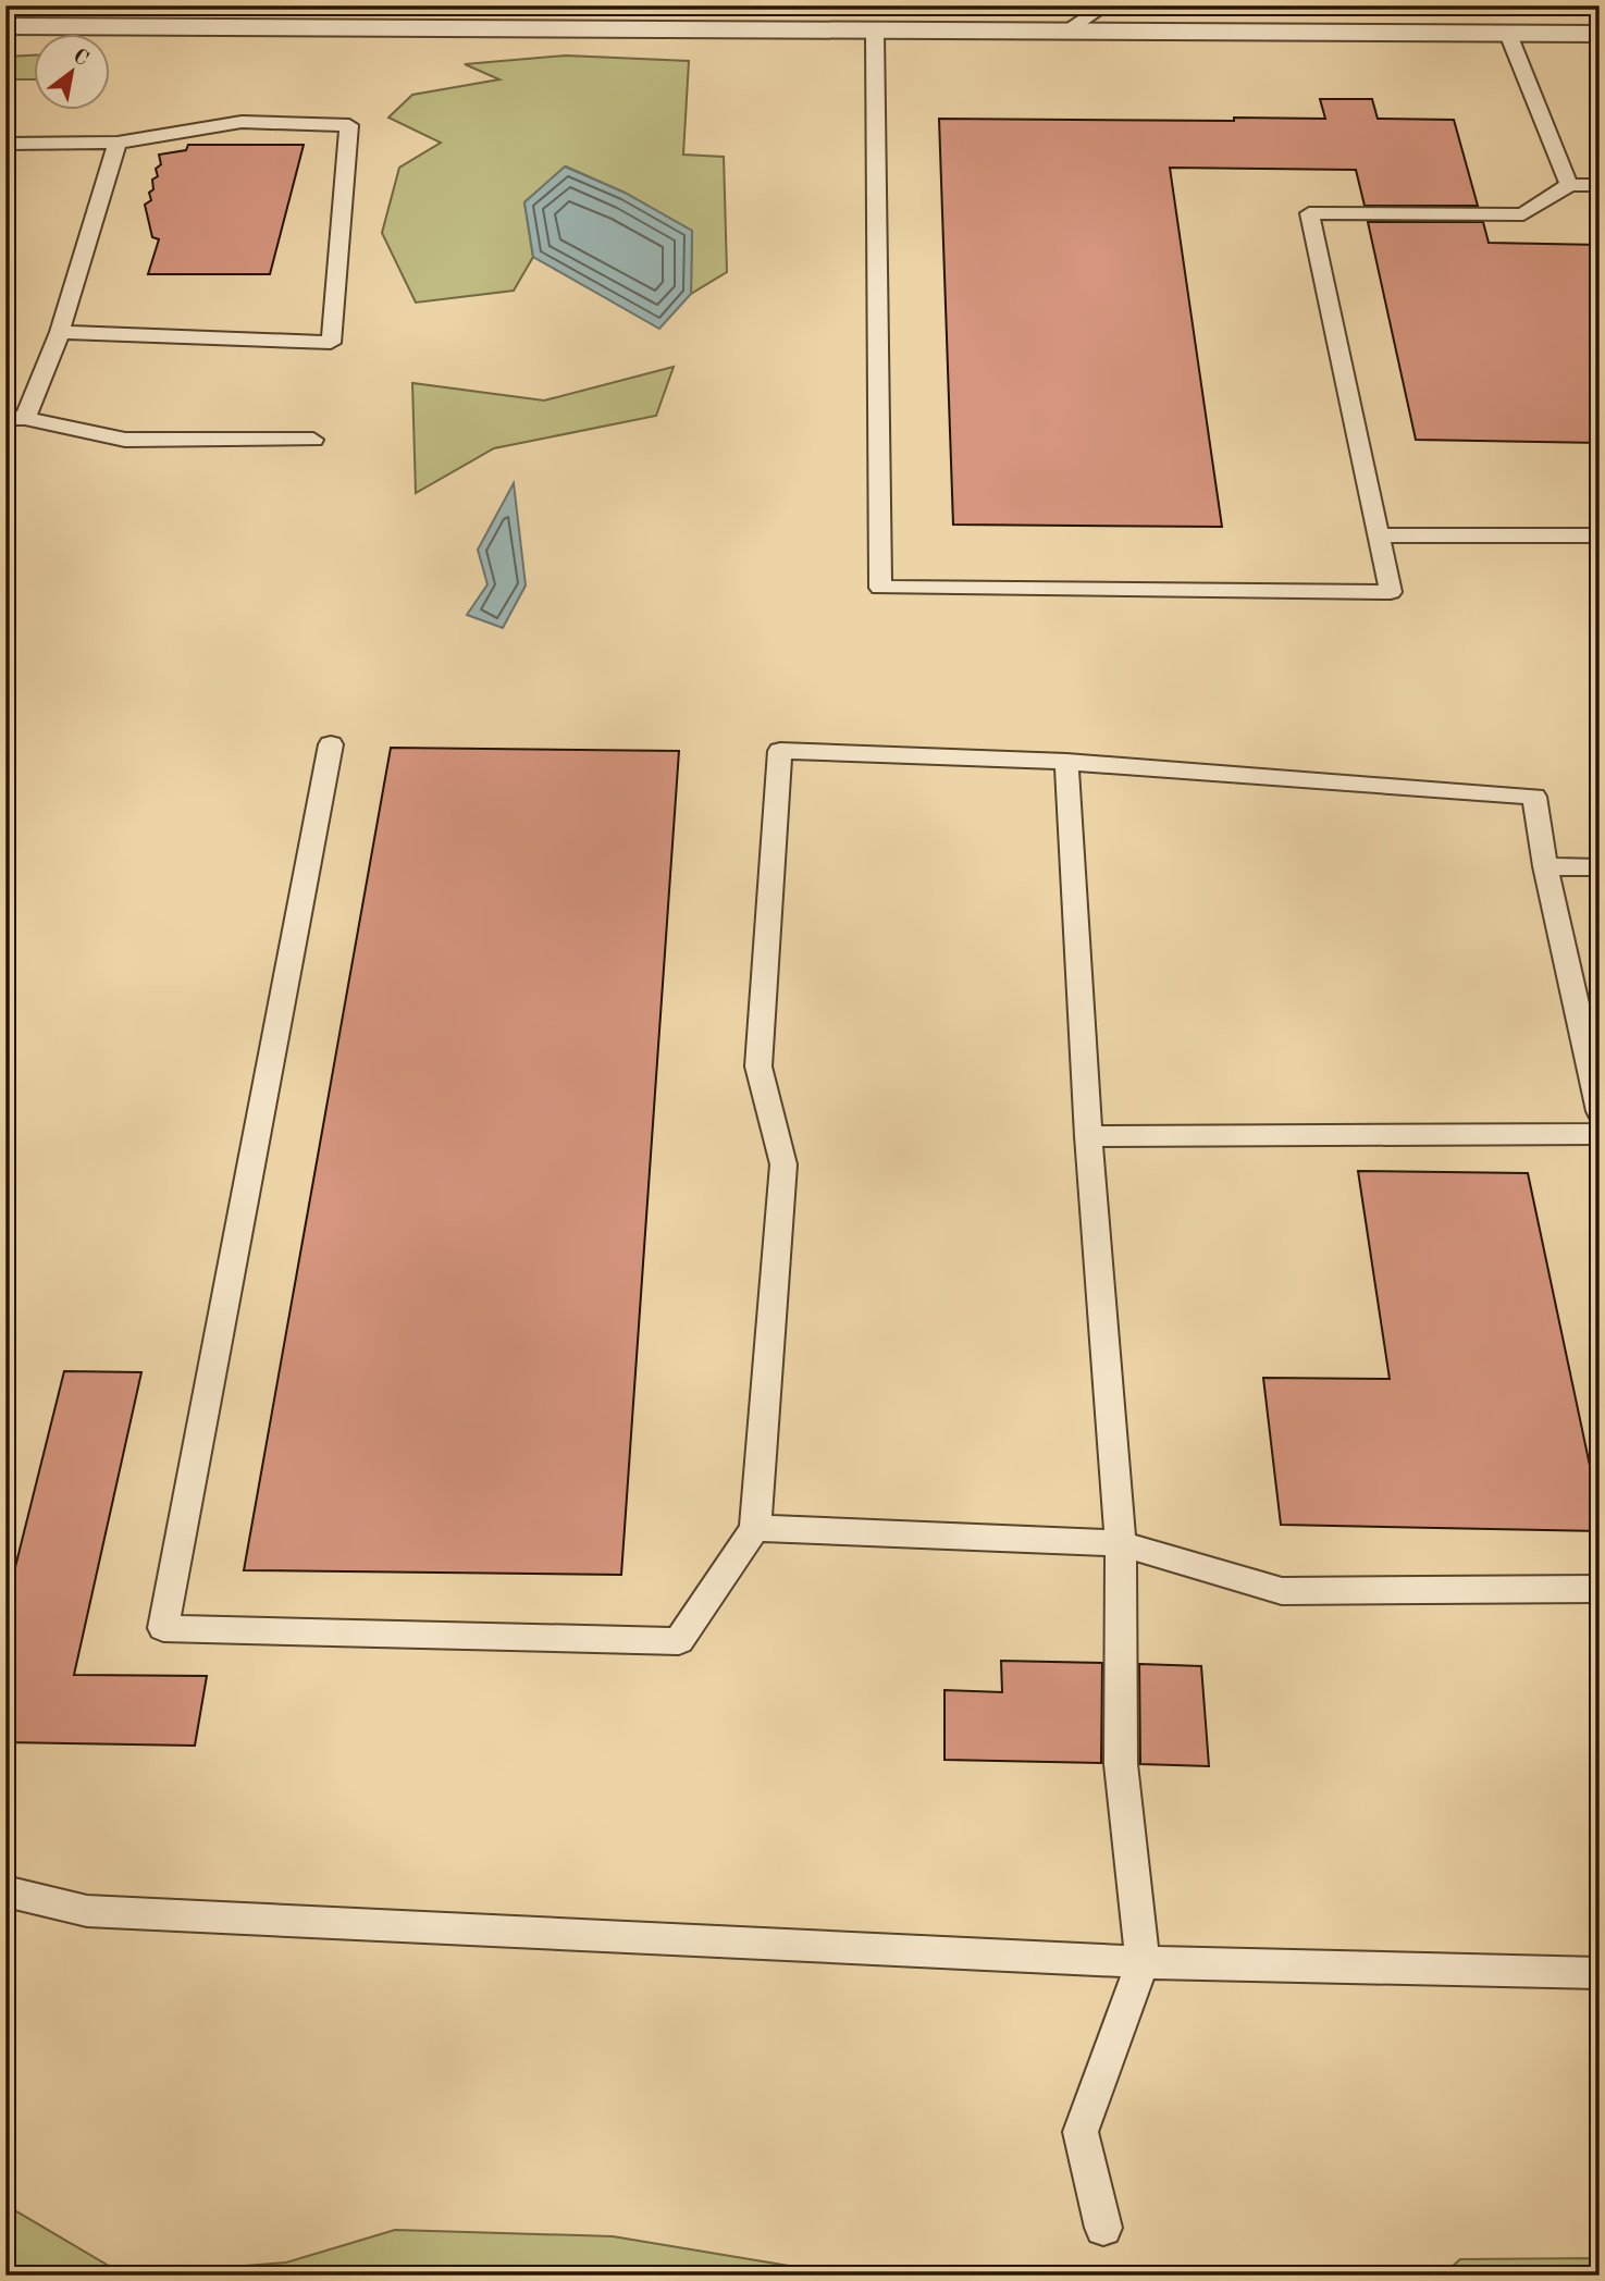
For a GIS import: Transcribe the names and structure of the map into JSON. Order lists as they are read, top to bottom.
{
  "north": "top right"
}
